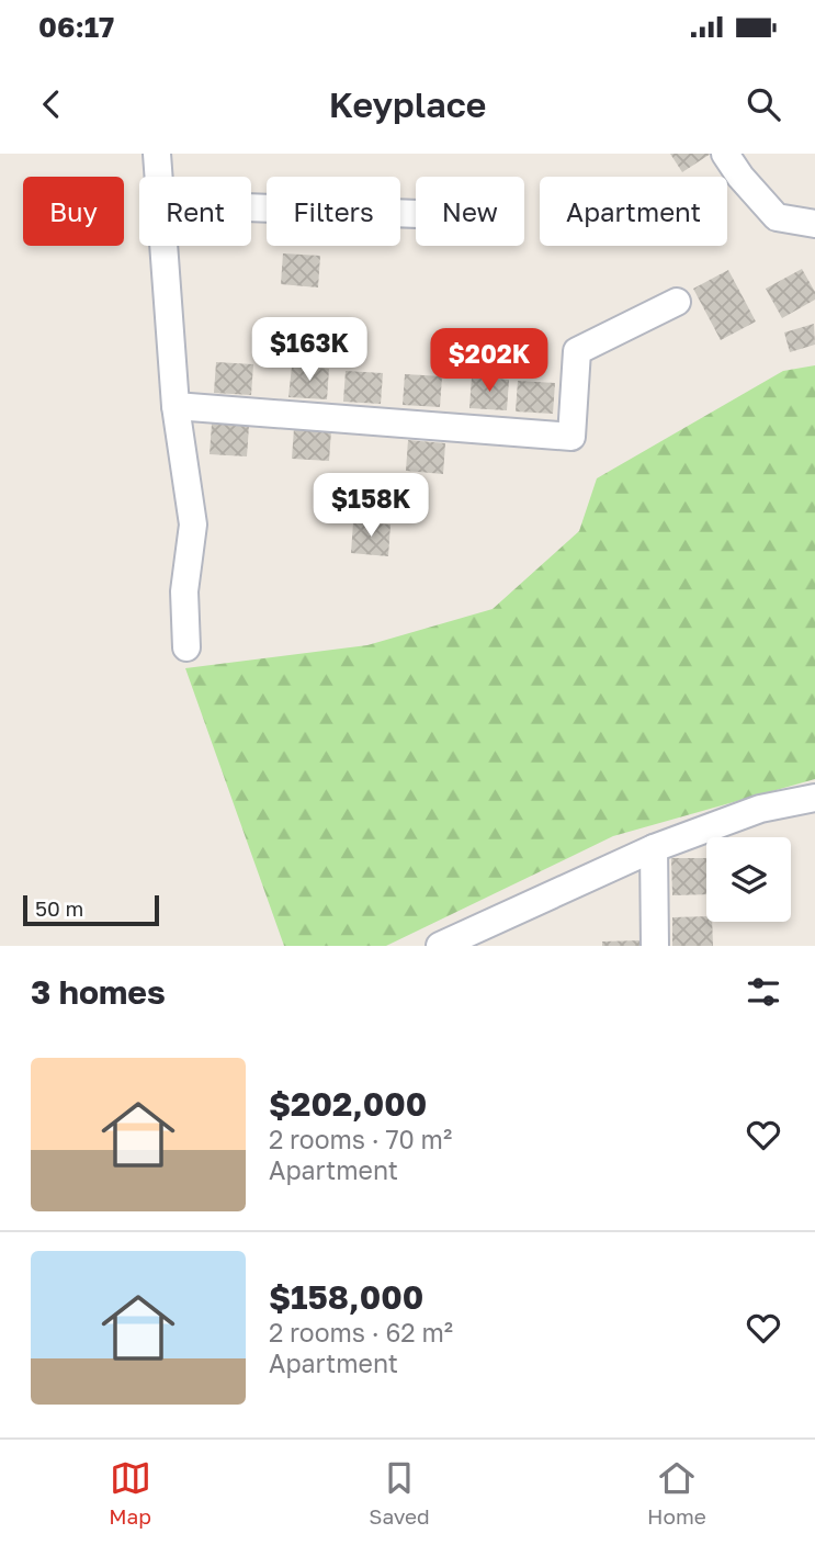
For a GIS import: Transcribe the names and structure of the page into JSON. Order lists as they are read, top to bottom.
{
  "scale_bar": "50 m",
  "page": {
    "status": "06:17",
    "header": "Keyplace",
    "chip": [
      "Buy",
      "Rent",
      "Filters",
      "New",
      "Apartment"
    ],
    "price": ["$163K", "$202K", "$158K"],
    "scale": "50 m",
    "heading": "3 homes",
    "list": [
      {
        "name": "$202,000",
        "note": "2 rooms · 70 m² · Apartment"
      },
      {
        "name": "$158,000",
        "note": "2 rooms · 62 m² · Apartment"
      }
    ],
    "tabs": ["Map", "Saved", "Home"]
  }
}
